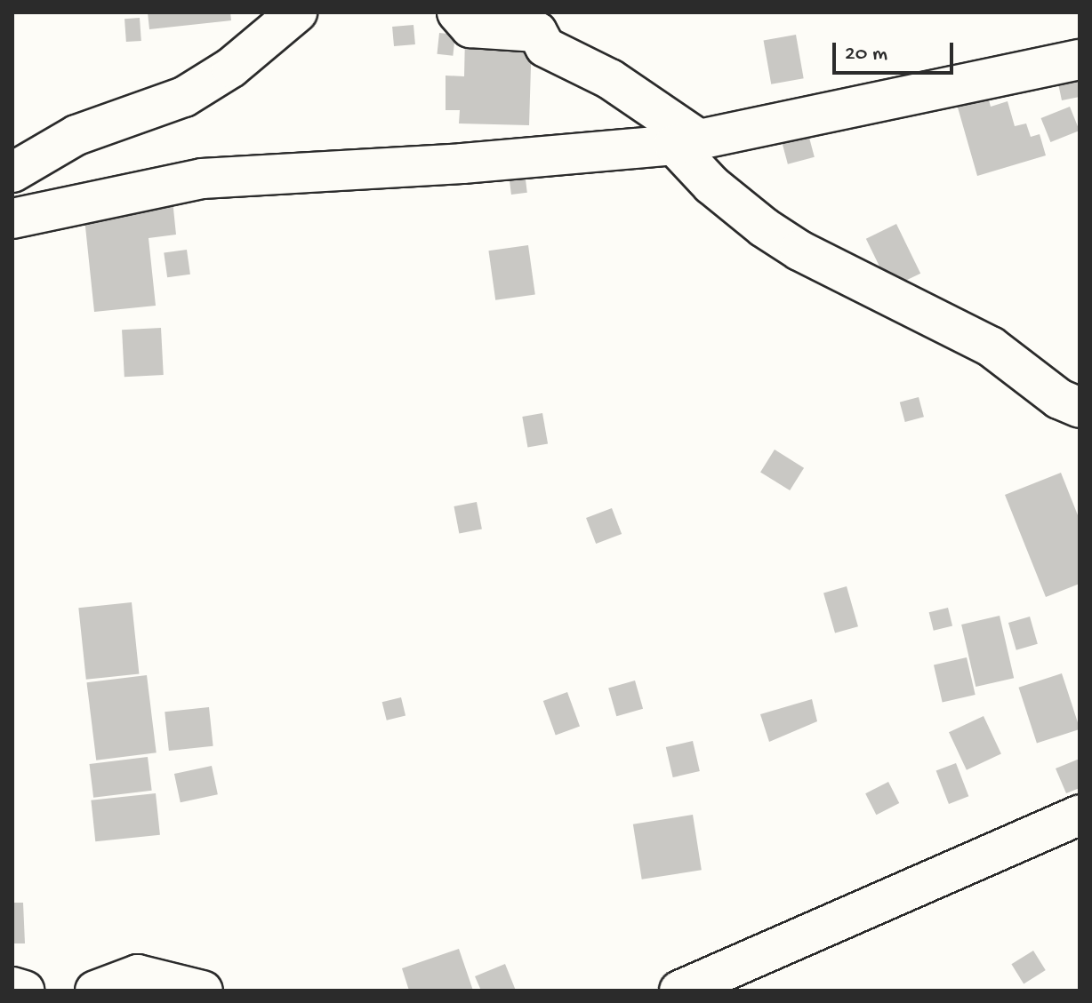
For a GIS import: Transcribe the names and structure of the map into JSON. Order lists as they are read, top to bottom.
{
  "scale_bar": "20 m"
}
